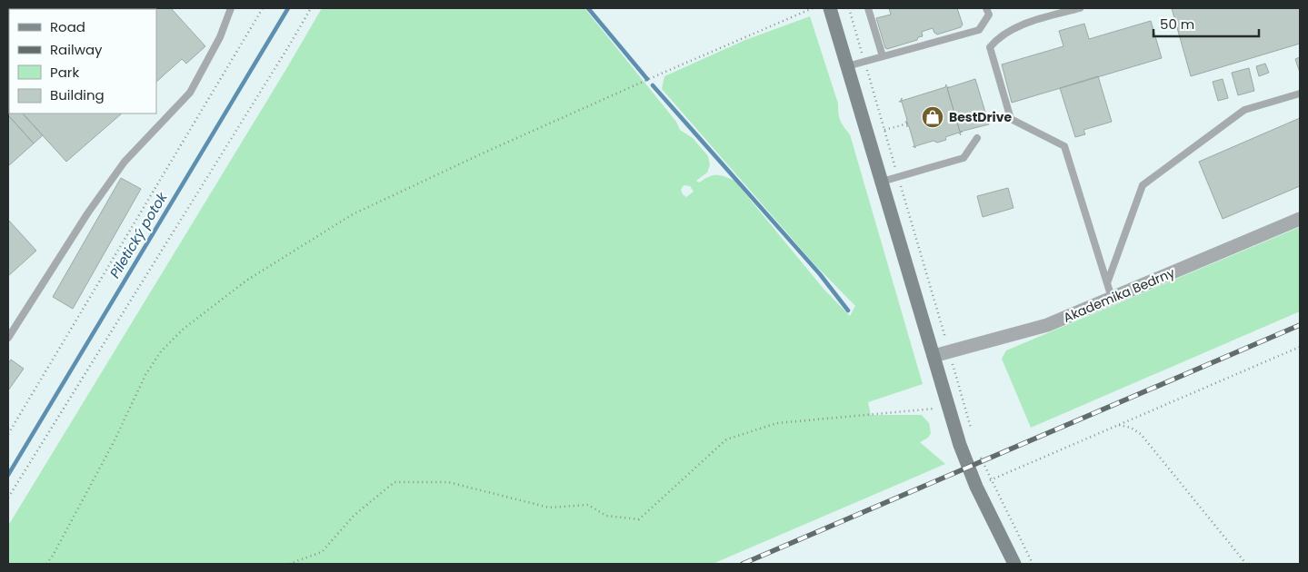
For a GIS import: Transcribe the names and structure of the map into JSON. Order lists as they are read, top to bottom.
{
  "streets": {
    "street": ["Akademika Bedrny"]
  },
  "water": ["Piletický potok"],
  "places": {
    "shop": ["BestDrive"]
  },
  "legend": [
    "Road",
    "Railway",
    "Park",
    "Building"
  ],
  "scale_bar": "50 m"
}
